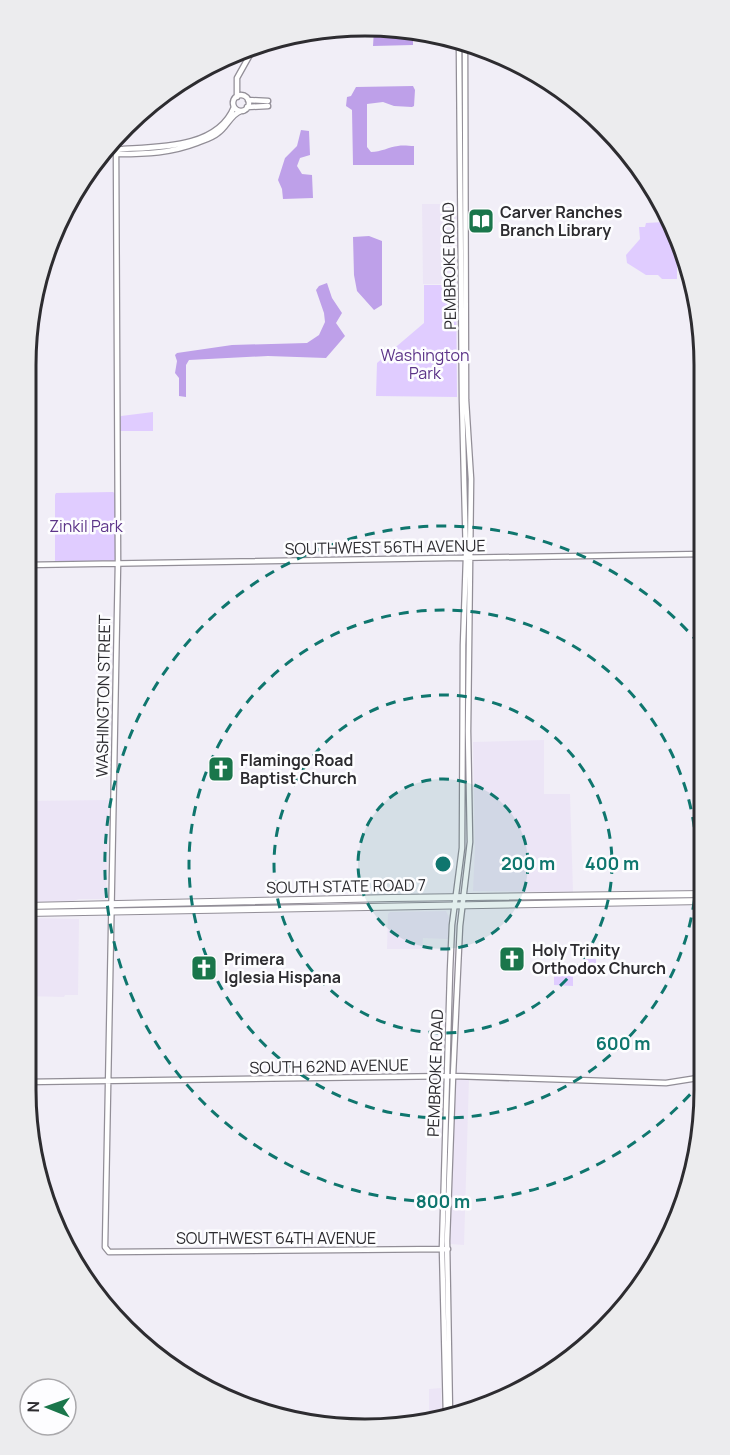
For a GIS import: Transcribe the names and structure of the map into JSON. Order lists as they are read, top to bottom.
{
  "streets": {
    "main road": ["SOUTH STATE ROAD 7"],
    "street": [
      "PEMBROKE ROAD",
      "SOUTHWEST 56TH AVENUE",
      "WASHINGTON STREET",
      "SOUTH 62ND AVENUE",
      "SOUTHWEST 64TH AVENUE"
    ]
  },
  "crossings": [
    ["PEMBROKE ROAD", "SOUTHWEST 56TH AVENUE"],
    ["PEMBROKE ROAD", "SOUTH STATE ROAD 7"],
    ["PEMBROKE ROAD", "SOUTH 62ND AVENUE"],
    ["PEMBROKE ROAD", "SOUTHWEST 64TH AVENUE"],
    ["SOUTHWEST 56TH AVENUE", "WASHINGTON STREET"],
    ["WASHINGTON STREET", "SOUTH STATE ROAD 7"],
    ["WASHINGTON STREET", "SOUTH 62ND AVENUE"],
    ["WASHINGTON STREET", "SOUTHWEST 64TH AVENUE"]
  ],
  "parks": ["Washington Park", "Zinkil Park"],
  "places": {
    "library": ["Carver Ranches Branch Library"],
    "church": ["Flamingo Road Baptist Church", "Holy Trinity Orthodox Church", "Primera Iglesia Hispana"]
  },
  "north": "left",
  "rings": [
    "200 m",
    "400 m",
    "600 m",
    "800 m"
  ]
}
